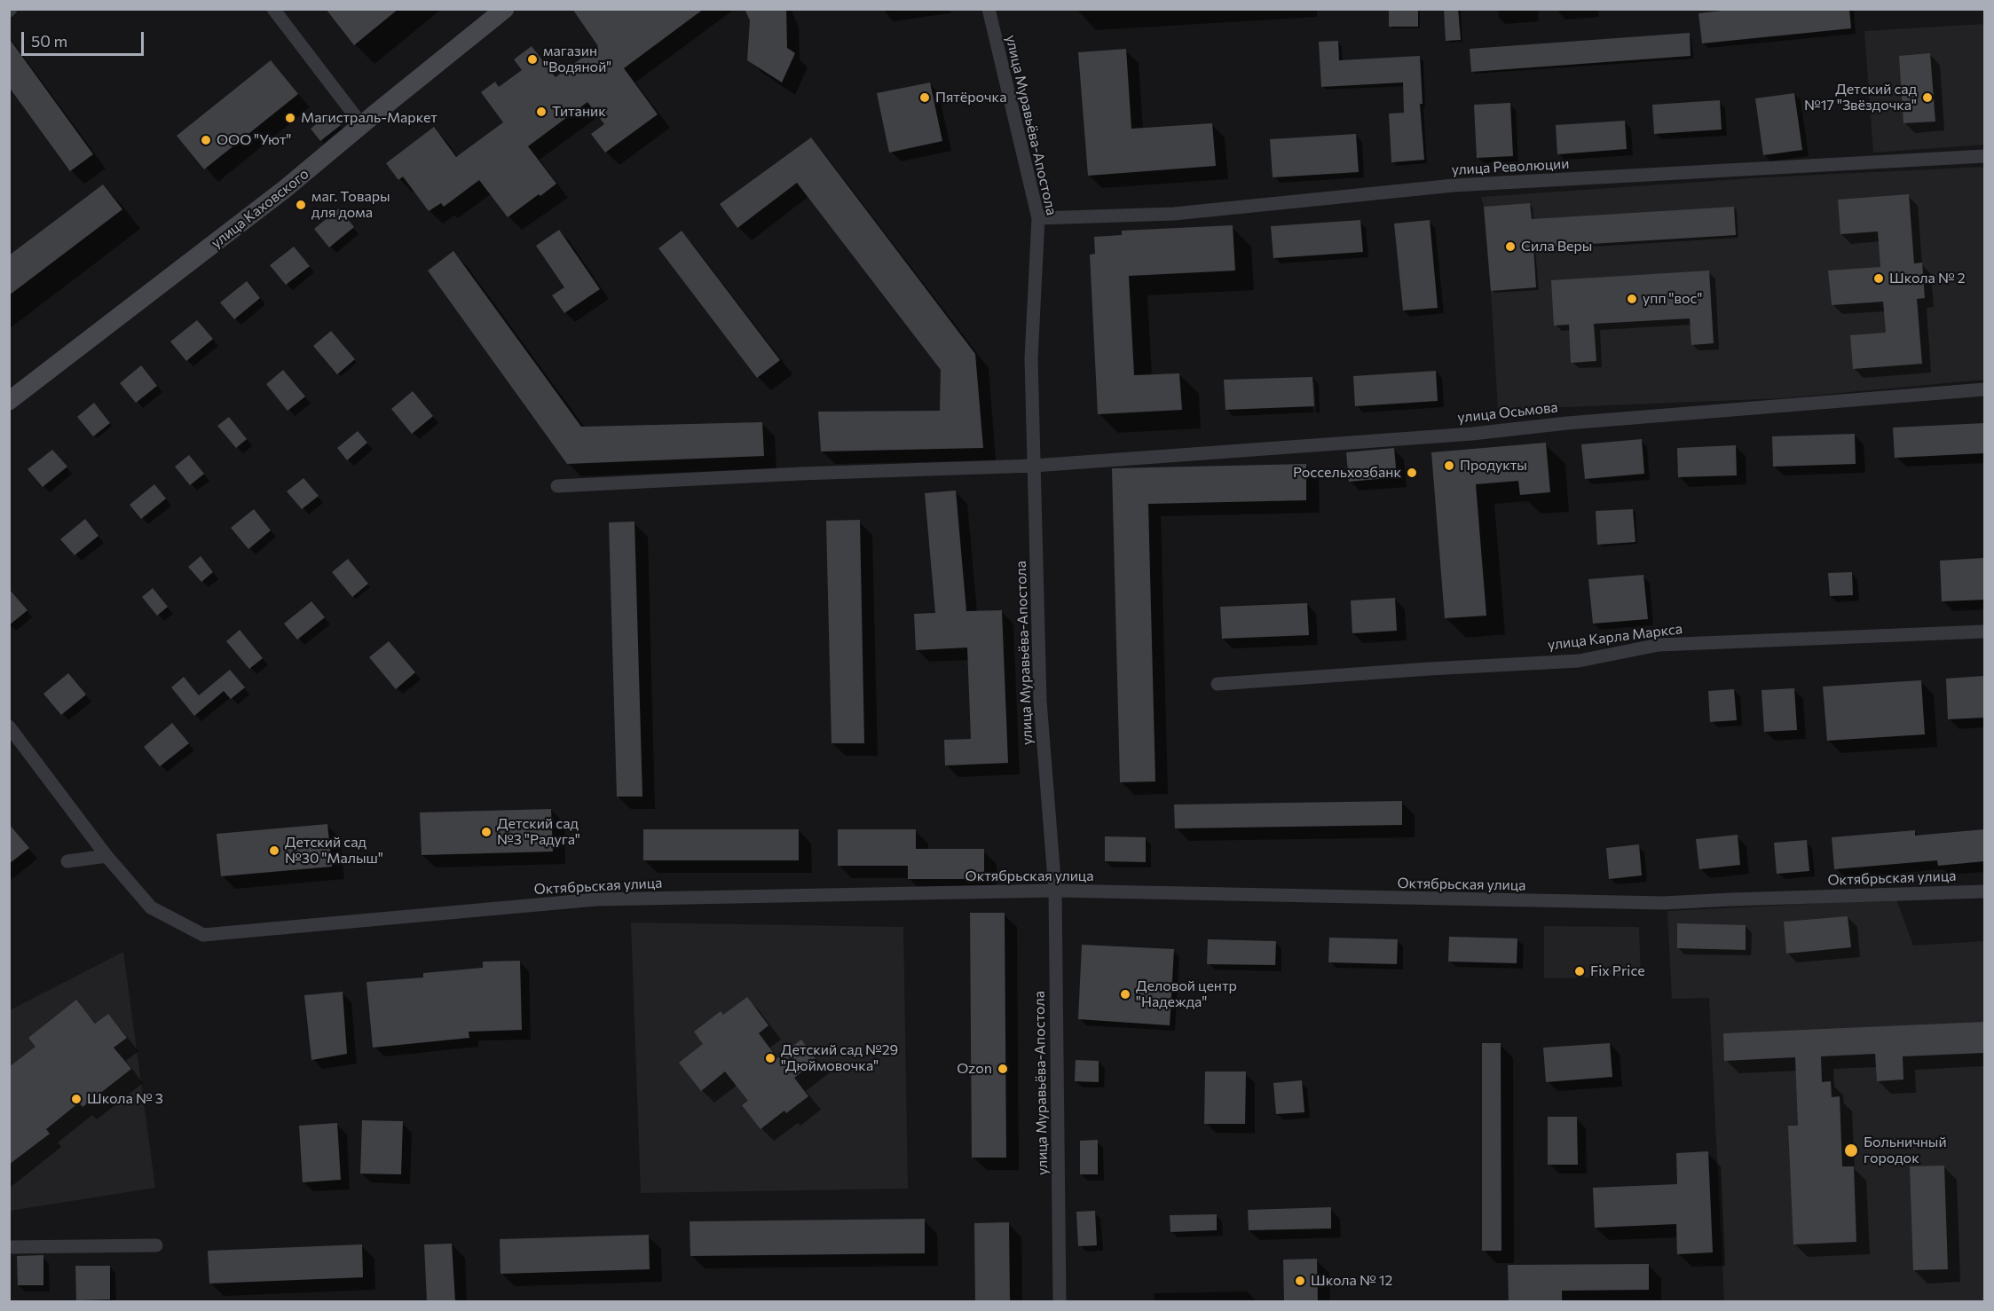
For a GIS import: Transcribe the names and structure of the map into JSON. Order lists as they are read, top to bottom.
{
  "streets": {
    "main road": ["улица Каховского"],
    "street": [
      "улица Муравьёва-Апостола",
      "улица Революции",
      "улица Осьмова",
      "улица Карла Маркса",
      "Октябрьская улица"
    ]
  },
  "crossings": [
    ["улица Муравьёва-Апостола", "улица Революции"],
    ["улица Муравьёва-Апостола", "улица Осьмова"],
    ["улица Муравьёва-Апостола", "Октябрьская улица"]
  ],
  "places": [
    "магазин \"Водяной\"",
    "Пятёрочка",
    "Детский сад №17 \"Звёздочка\"",
    "Титаник",
    "Магистраль-Маркет",
    "ООО \"Уют\"",
    "маг. Товары для дома",
    "Сила Веры",
    "Школа № 2",
    "упп \"вос\"",
    "Продукты",
    "Россельхозбанк",
    "Детский сад №3 \"Радуга\"",
    "Детский сад №30 \"Малыш\"",
    "Fix Price",
    "Деловой центр \"Надежда\"",
    "Детский сад №29 \"Дюймовочка\"",
    "Ozon",
    "Школа № 3",
    "Больничный городок",
    "Школа № 12"
  ],
  "scale_bar": "50 m"
}
